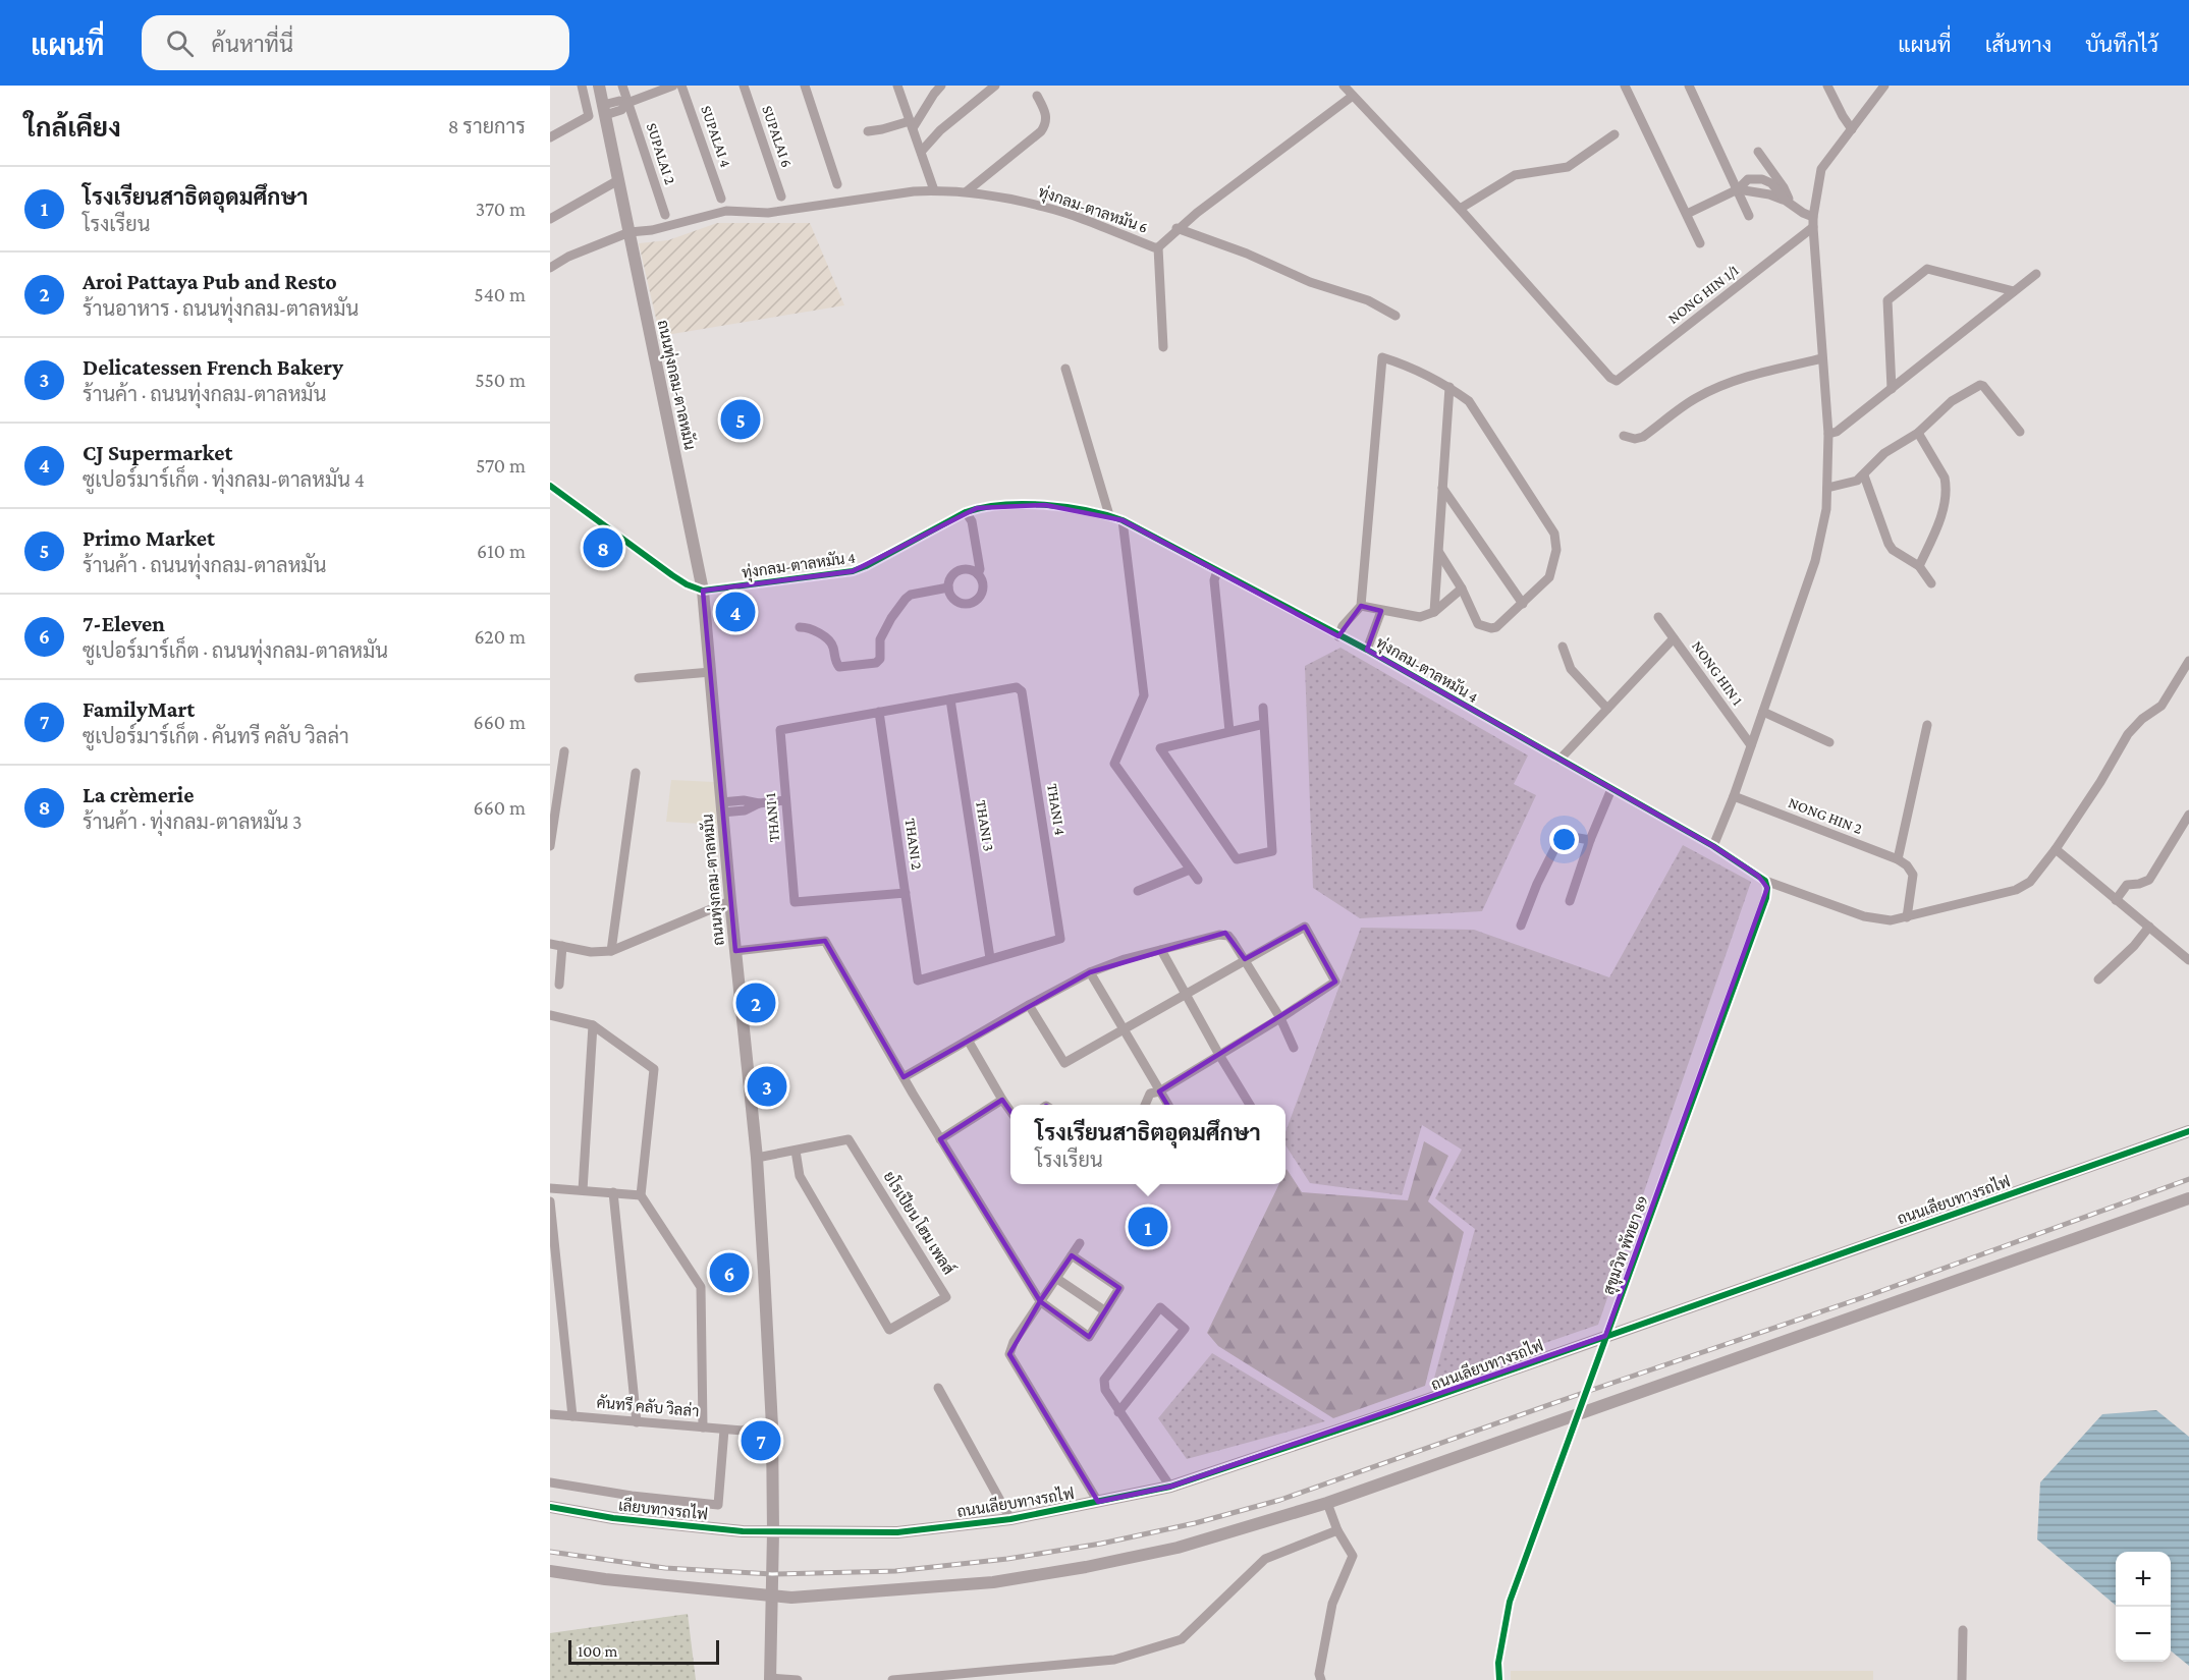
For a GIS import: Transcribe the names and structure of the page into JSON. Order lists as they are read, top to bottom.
{
  "streets": {
    "street": [
      "SUPALAI 4",
      "SUPALAI 6",
      "SUPALAI 2",
      "ทุ่งกลม-ตาลหมัน 6",
      "NONG HIN 1/1",
      "ถนนทุ่งกลม-ตาลหมัน",
      "ทุ่งกลม-ตาลหมัน 4",
      "NONG HIN 1",
      "THANI 4",
      "NONG HIN 2",
      "THANI 1",
      "THANI 3",
      "THANI 2",
      "ถนนเลียบทางรถไฟ",
      "ยโรเปียน โฮม เพลส์",
      "สุขุมวิท พัทยา 89",
      "คันทรี คลับ วิลล่า",
      "เลียบทางรถไฟ"
    ]
  },
  "crossings": [
    ["ทุ่งกลม-ตาลหมัน 6", "ถนนทุ่งกลม-ตาลหมัน"],
    ["ถนนทุ่งกลม-ตาลหมัน", "ทุ่งกลม-ตาลหมัน 4"],
    ["ถนนทุ่งกลม-ตาลหมัน", "ถนนเลียบทางรถไฟ"],
    ["ถนนทุ่งกลม-ตาลหมัน", "ยโรเปียน โฮม เพลส์"],
    ["ถนนทุ่งกลม-ตาลหมัน", "คันทรี คลับ วิลล่า"],
    ["ถนนทุ่งกลม-ตาลหมัน", "เลียบทางรถไฟ"],
    ["THANI 4", "THANI 3"],
    ["THANI 4", "THANI 2"],
    ["THANI 1", "THANI 2"],
    ["THANI 3", "THANI 2"],
    ["ถนนเลียบทางรถไฟ", "สุขุมวิท พัทยา 89"],
    ["ถนนเลียบทางรถไฟ", "เลียบทางรถไฟ"]
  ],
  "scale_bar": "100 m",
  "page": {
    "header": "แผนที่",
    "search": "ค้นหาที่นี่",
    "nav": ["แผนที่", "เส้นทาง", "บันทึกไว้"],
    "heading": ["ใกล้เคียง", "8 รายการ"],
    "list": [
      {
        "mark": "1",
        "name": "โรงเรียนสาธิตอุดมศึกษา",
        "note": "โรงเรียน",
        "value": "370 m"
      },
      {
        "mark": "2",
        "name": "Aroi Pattaya Pub and Resto",
        "note": "ร้านอาหาร · ถนนทุ่งกลม-ตาลหมัน",
        "value": "540 m"
      },
      {
        "mark": "3",
        "name": "Delicatessen French Bakery",
        "note": "ร้านค้า · ถนนทุ่งกลม-ตาลหมัน",
        "value": "550 m"
      },
      {
        "mark": "4",
        "name": "CJ Supermarket",
        "note": "ซูเปอร์มาร์เก็ต · ทุ่งกลม-ตาลหมัน 4",
        "value": "570 m"
      },
      {
        "mark": "5",
        "name": "Primo Market",
        "note": "ร้านค้า · ถนนทุ่งกลม-ตาลหมัน",
        "value": "610 m"
      },
      {
        "mark": "6",
        "name": "7-Eleven",
        "note": "ซูเปอร์มาร์เก็ต · ถนนทุ่งกลม-ตาลหมัน",
        "value": "620 m"
      },
      {
        "mark": "7",
        "name": "FamilyMart",
        "note": "ซูเปอร์มาร์เก็ต · คันทรี คลับ วิลล่า",
        "value": "660 m"
      },
      {
        "mark": "8",
        "name": "La crèmerie",
        "note": "ร้านค้า · ทุ่งกลม-ตาลหมัน 3",
        "value": "660 m"
      }
    ],
    "pins": [
      "5",
      "8",
      "4",
      "2",
      "3",
      "1",
      "6",
      "7"
    ],
    "popup": ["โรงเรียนสาธิตอุดมศึกษา", "โรงเรียน"],
    "map_buttons": ["+", "−"],
    "scale": "100 m"
  }
}
